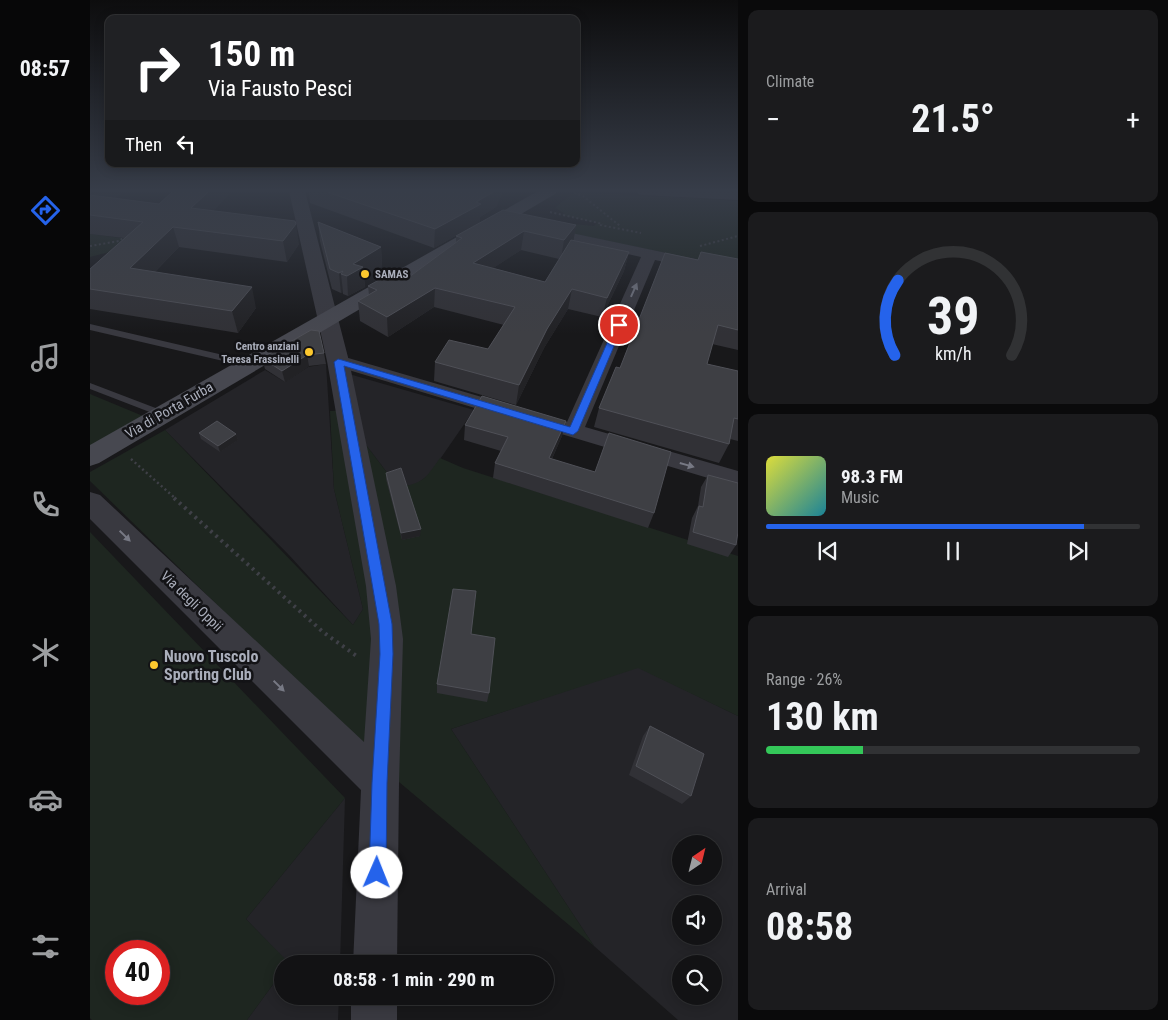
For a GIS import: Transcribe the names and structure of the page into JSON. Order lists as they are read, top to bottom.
{
  "streets": {
    "main road": ["Via di Porta Furba"],
    "street": ["Via degli Oppii"]
  },
  "one_way": ["Via degli Oppii"],
  "places": ["SAMAS", "Centro anziani Teresa Frassinelli", "Nuovo Tuscolo Sporting Club"],
  "north": "top right",
  "page": {
    "tabs": "08:57",
    "tile": [
      "Climate",
      ["Range · 26%", "130 km"],
      ["Arrival", "08:58"]
    ],
    "turn": ["150 m", "Via Fausto Pesci"],
    "heat": ["−", "21.5°", "+"],
    "then": "Then",
    "song": ["98.3 FM", "Music"],
    "limit": "40",
    "trip": "08:58 · 1 min · 290 m",
    "gauge": ["39", "km/h"]
  }
}
